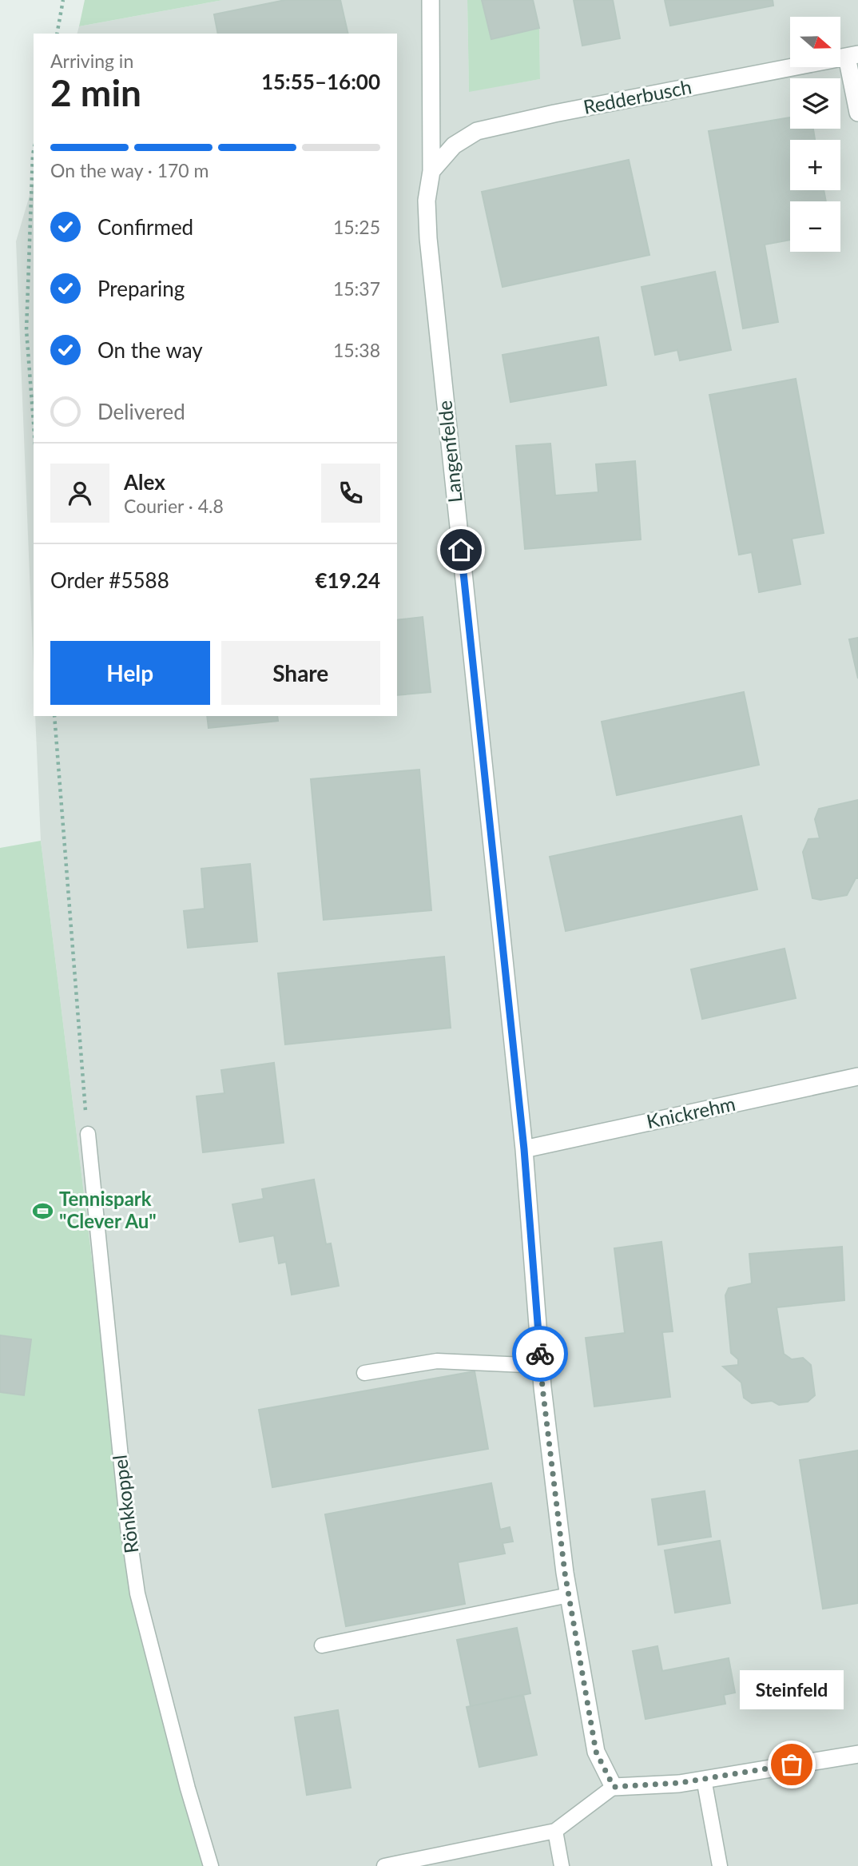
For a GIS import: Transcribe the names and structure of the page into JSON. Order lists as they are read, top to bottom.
{
  "streets": {
    "street": ["Redderbusch", "Langenfelde", "Knickrehm"],
    "lane": ["Rönkkoppel"]
  },
  "crossings": [
    ["Redderbusch", "Langenfelde"],
    ["Langenfelde", "Knickrehm"]
  ],
  "places": {
    "sports": ["Tennispark \"Clever Au\""],
    "other": ["Steinfeld"]
  },
  "north": "right",
  "page": {
    "map_buttons": ["+", "−"],
    "heading": ["2 min", "Arriving in", "15:55–16:00"],
    "panel": [
      "Alex",
      "Courier · 4.8",
      "Order #5588",
      "€19.24"
    ],
    "bar": "On the way · 170 m",
    "list": [
      ["Confirmed", "15:25"],
      ["Preparing", "15:37"],
      ["On the way", "15:38"],
      "Delivered"
    ],
    "buttons": ["Help", "Share"],
    "bubble": "Steinfeld"
  }
}
